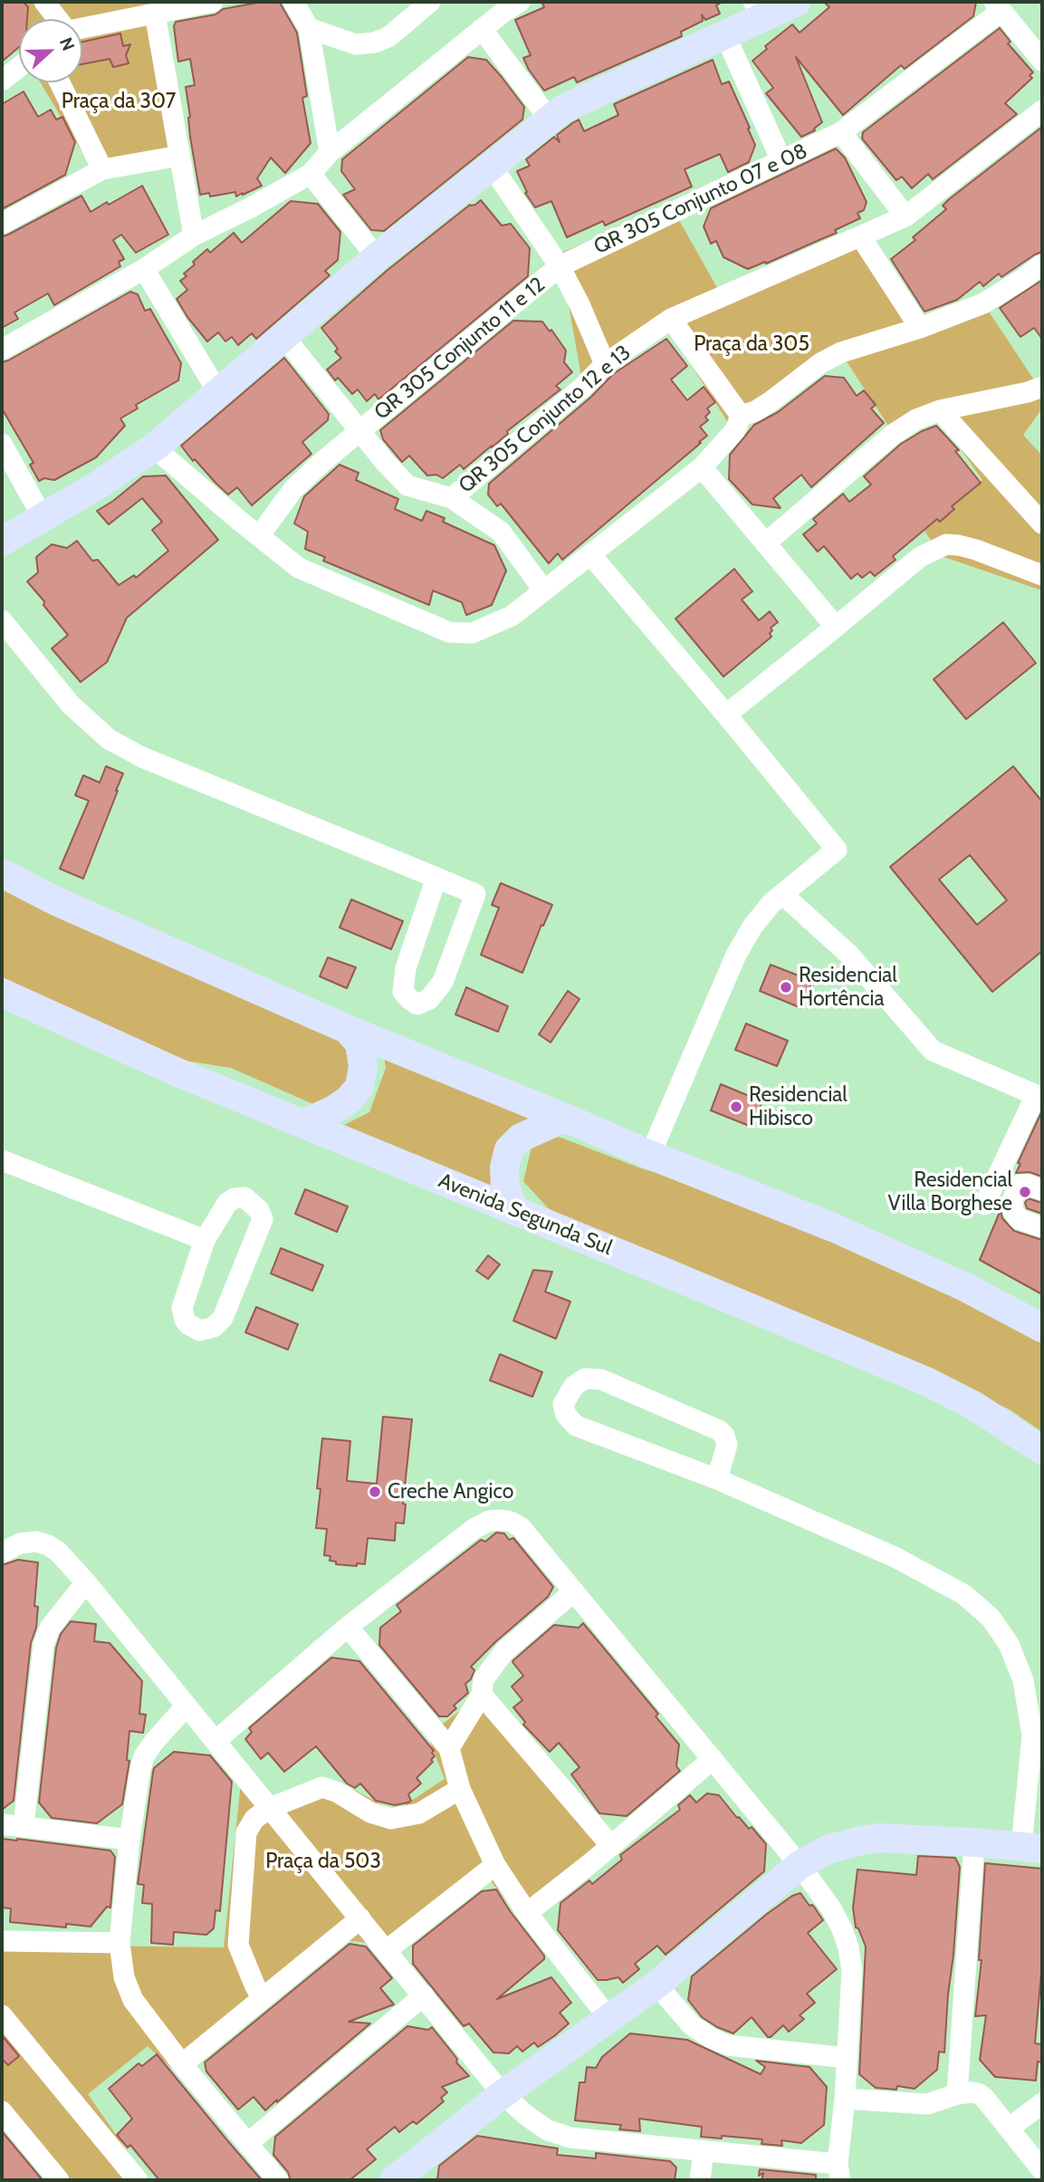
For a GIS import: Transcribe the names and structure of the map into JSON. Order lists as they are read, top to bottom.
{
  "streets": {
    "main road": ["Avenida Segunda Sul"],
    "street": ["QR 305 Conjunto 07 e 08", "QR 305 Conjunto 11 e 12", "QR 305 Conjunto 12 e 13"]
  },
  "crossings": [
    ["QR 305 Conjunto 07 e 08", "QR 305 Conjunto 11 e 12"]
  ],
  "parks": ["Praça da 307", "Praça da 305", "Praça da 503"],
  "places": [
    "Residencial Hortência",
    "Residencial Hibisco",
    "Residencial Villa Borghese",
    "Creche Angico"
  ],
  "north": "right"
}
